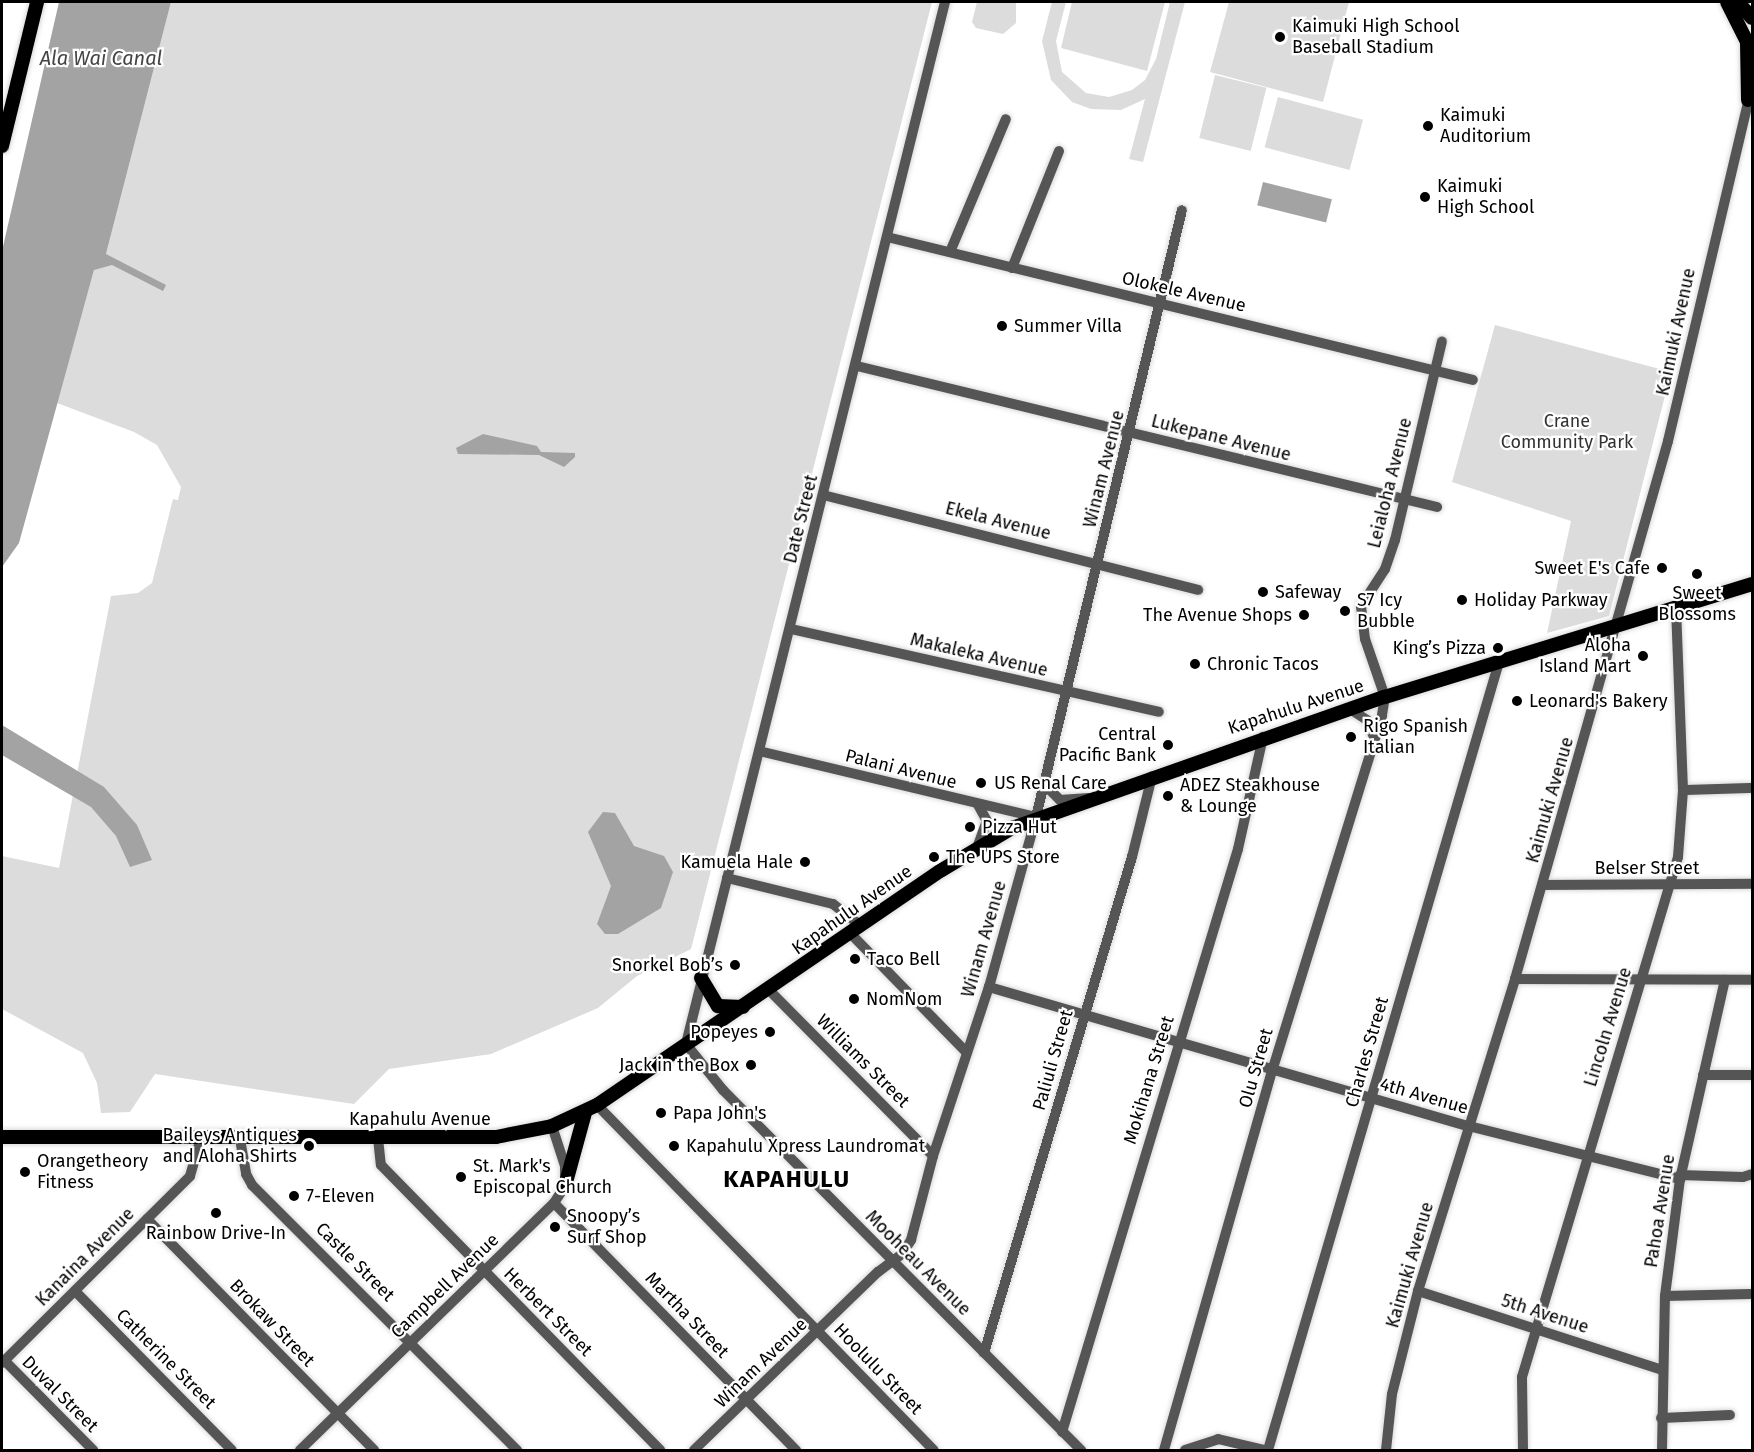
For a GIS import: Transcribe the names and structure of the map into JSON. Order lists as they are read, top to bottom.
{
  "streets": {
    "main road": ["Kapahulu Avenue"],
    "street": [
      "Olokele Avenue",
      "Kaimuki Avenue",
      "Lukepane Avenue",
      "Winam Avenue",
      "Leialoha Avenue",
      "Date Street",
      "Ekela Avenue",
      "Makaleka Avenue",
      "Palani Avenue",
      "Belser Street",
      "Lincoln Avenue",
      "Charles Street",
      "Paliuli Street",
      "Williams Street",
      "Olu Street",
      "Mokihana Street",
      "4th Avenue",
      "Pahoa Avenue",
      "Kanaina Avenue",
      "Castle Street",
      "Mooheau Avenue",
      "Campbell Avenue",
      "Herbert Street",
      "5th Avenue",
      "Martha Street",
      "Brokaw Street",
      "Catherine Street",
      "Hoolulu Street",
      "Duval Street"
    ]
  },
  "crossings": [
    ["Olokele Avenue", "Winam Avenue"],
    ["Olokele Avenue", "Leialoha Avenue"],
    ["Olokele Avenue", "Date Street"],
    ["Kaimuki Avenue", "Kapahulu Avenue"],
    ["Kaimuki Avenue", "Belser Street"],
    ["Kaimuki Avenue", "4th Avenue"],
    ["Kaimuki Avenue", "5th Avenue"],
    ["Lukepane Avenue", "Winam Avenue"],
    ["Lukepane Avenue", "Leialoha Avenue"],
    ["Lukepane Avenue", "Date Street"],
    ["Winam Avenue", "Ekela Avenue"],
    ["Winam Avenue", "Makaleka Avenue"],
    ["Winam Avenue", "Kapahulu Avenue"],
    ["Winam Avenue", "Palani Avenue"],
    ["Winam Avenue", "Williams Street"],
    ["Winam Avenue", "4th Avenue"],
    ["Winam Avenue", "Mooheau Avenue"],
    ["Winam Avenue", "Martha Street"],
    ["Winam Avenue", "Hoolulu Street"],
    ["Leialoha Avenue", "Kapahulu Avenue"],
    ["Leialoha Avenue", "Olu Street"],
    ["Date Street", "Ekela Avenue"],
    ["Date Street", "Makaleka Avenue"],
    ["Date Street", "Kapahulu Avenue"],
    ["Date Street", "Palani Avenue"],
    ["Date Street", "Mooheau Avenue"],
    ["Kapahulu Avenue", "Palani Avenue"],
    ["Kapahulu Avenue", "Lincoln Avenue"],
    ["Kapahulu Avenue", "Charles Street"],
    ["Kapahulu Avenue", "Paliuli Street"],
    ["Kapahulu Avenue", "Williams Street"],
    ["Kapahulu Avenue", "Olu Street"],
    ["Kapahulu Avenue", "Mokihana Street"],
    ["Kapahulu Avenue", "Kanaina Avenue"],
    ["Kapahulu Avenue", "Castle Street"],
    ["Kapahulu Avenue", "Mooheau Avenue"],
    ["Kapahulu Avenue", "Herbert Street"],
    ["Kapahulu Avenue", "Hoolulu Street"],
    ["Belser Street", "Lincoln Avenue"],
    ["Lincoln Avenue", "4th Avenue"],
    ["Lincoln Avenue", "5th Avenue"],
    ["Charles Street", "4th Avenue"],
    ["Paliuli Street", "4th Avenue"],
    ["Paliuli Street", "Mooheau Avenue"],
    ["Olu Street", "4th Avenue"],
    ["Mokihana Street", "4th Avenue"],
    ["Mokihana Street", "Mooheau Avenue"],
    ["4th Avenue", "Pahoa Avenue"],
    ["Pahoa Avenue", "5th Avenue"],
    ["Kanaina Avenue", "Brokaw Street"],
    ["Kanaina Avenue", "Catherine Street"],
    ["Kanaina Avenue", "Duval Street"],
    ["Castle Street", "Campbell Avenue"],
    ["Campbell Avenue", "Herbert Street"],
    ["Campbell Avenue", "Martha Street"],
    ["Campbell Avenue", "Brokaw Street"]
  ],
  "districts": ["KAPAHULU"],
  "water": ["Ala Wai Canal"],
  "parks": ["Crane Community Park"],
  "places": [
    "Kaimuki High School Baseball Stadium",
    "Kaimuki Auditorium",
    "Kaimuki High School",
    "Summer Villa",
    "Sweet E's Cafe",
    "Sweet Blossoms",
    "Safeway",
    "Holiday Parkway",
    "S7 Icy Bubble",
    "The Avenue Shops",
    "King’s Pizza",
    "Aloha Island Mart",
    "Chronic Tacos",
    "Leonard's Bakery",
    "Rigo Spanish Italian",
    "Central Pacific Bank",
    "US Renal Care",
    "ADEZ Steakhouse & Lounge",
    "Pizza Hut",
    "The UPS Store",
    "Kamuela Hale",
    "Taco Bell",
    "Snorkel Bob’s",
    "NomNom",
    "Popeyes",
    "Jack in the Box",
    "Papa John's",
    "Baileys Antiques and Aloha Shirts",
    "Kapahulu Xpress Laundromat",
    "Orangetheory Fitness",
    "St. Mark's Episcopal Church",
    "7-Eleven",
    "Rainbow Drive-In",
    "Snoopy’s Surf Shop"
  ]
}
